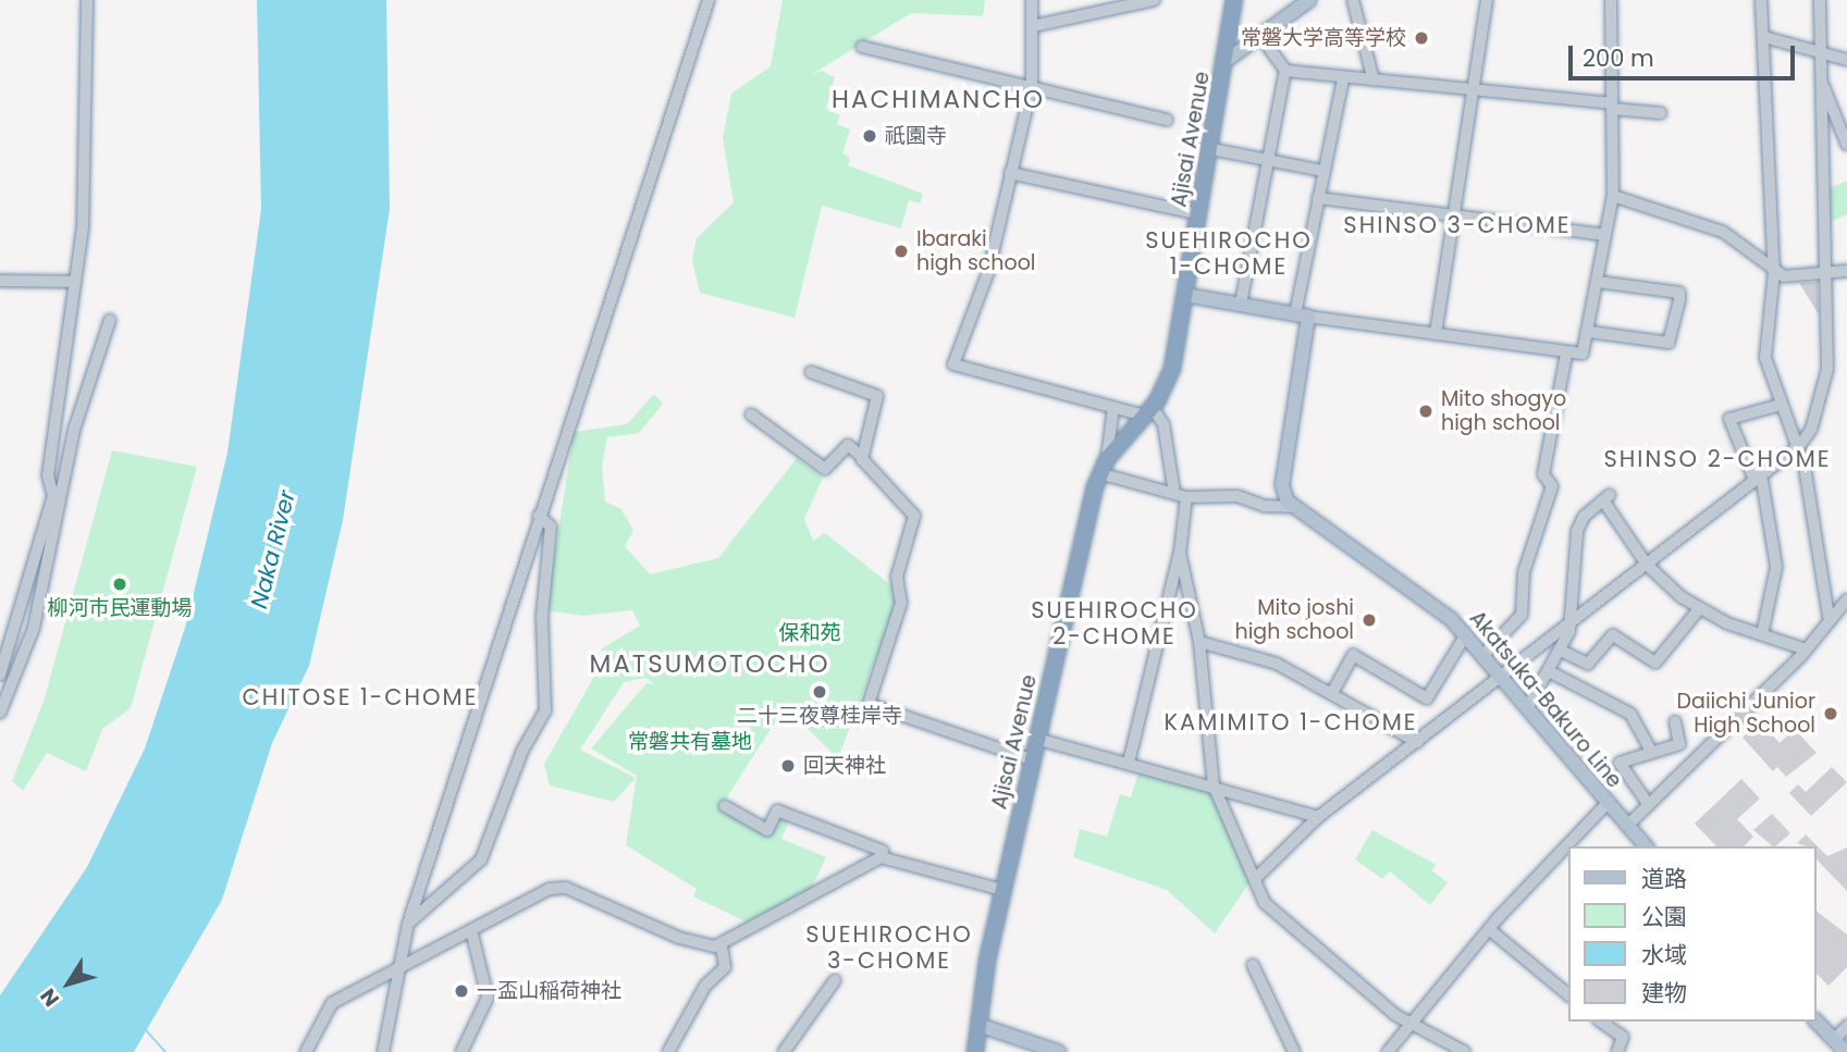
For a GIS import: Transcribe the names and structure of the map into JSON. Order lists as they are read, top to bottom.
{
  "streets": {
    "highway": ["Ajisai Avenue"],
    "main road": ["Akatsuka-Bakuro Line"]
  },
  "districts": [
    "HACHIMANCHO",
    "SHINSO 3-CHOME",
    "SUEHIROCHO 1-CHOME",
    "SHINSO 2-CHOME",
    "SUEHIROCHO 2-CHOME",
    "MATSUMOTOCHO",
    "CHITOSE 1-CHOME",
    "KAMIMITO 1-CHOME",
    "SUEHIROCHO 3-CHOME"
  ],
  "water": ["Naka River"],
  "parks": ["保和苑", "常磐共有墓地"],
  "places": [
    "常磐大学高等学校",
    "祇園寺",
    "Ibaraki high school",
    "Mito shogyo high school",
    "柳河市民運動場",
    "Mito joshi high school",
    "二十三夜尊桂岸寺",
    "Daiichi Junior High School",
    "回天神社",
    "一盃山稲荷神社"
  ],
  "legend": [
    "道路",
    "公園",
    "水域",
    "建物"
  ],
  "scale_bar": "200 m",
  "north": "bottom left"
}
